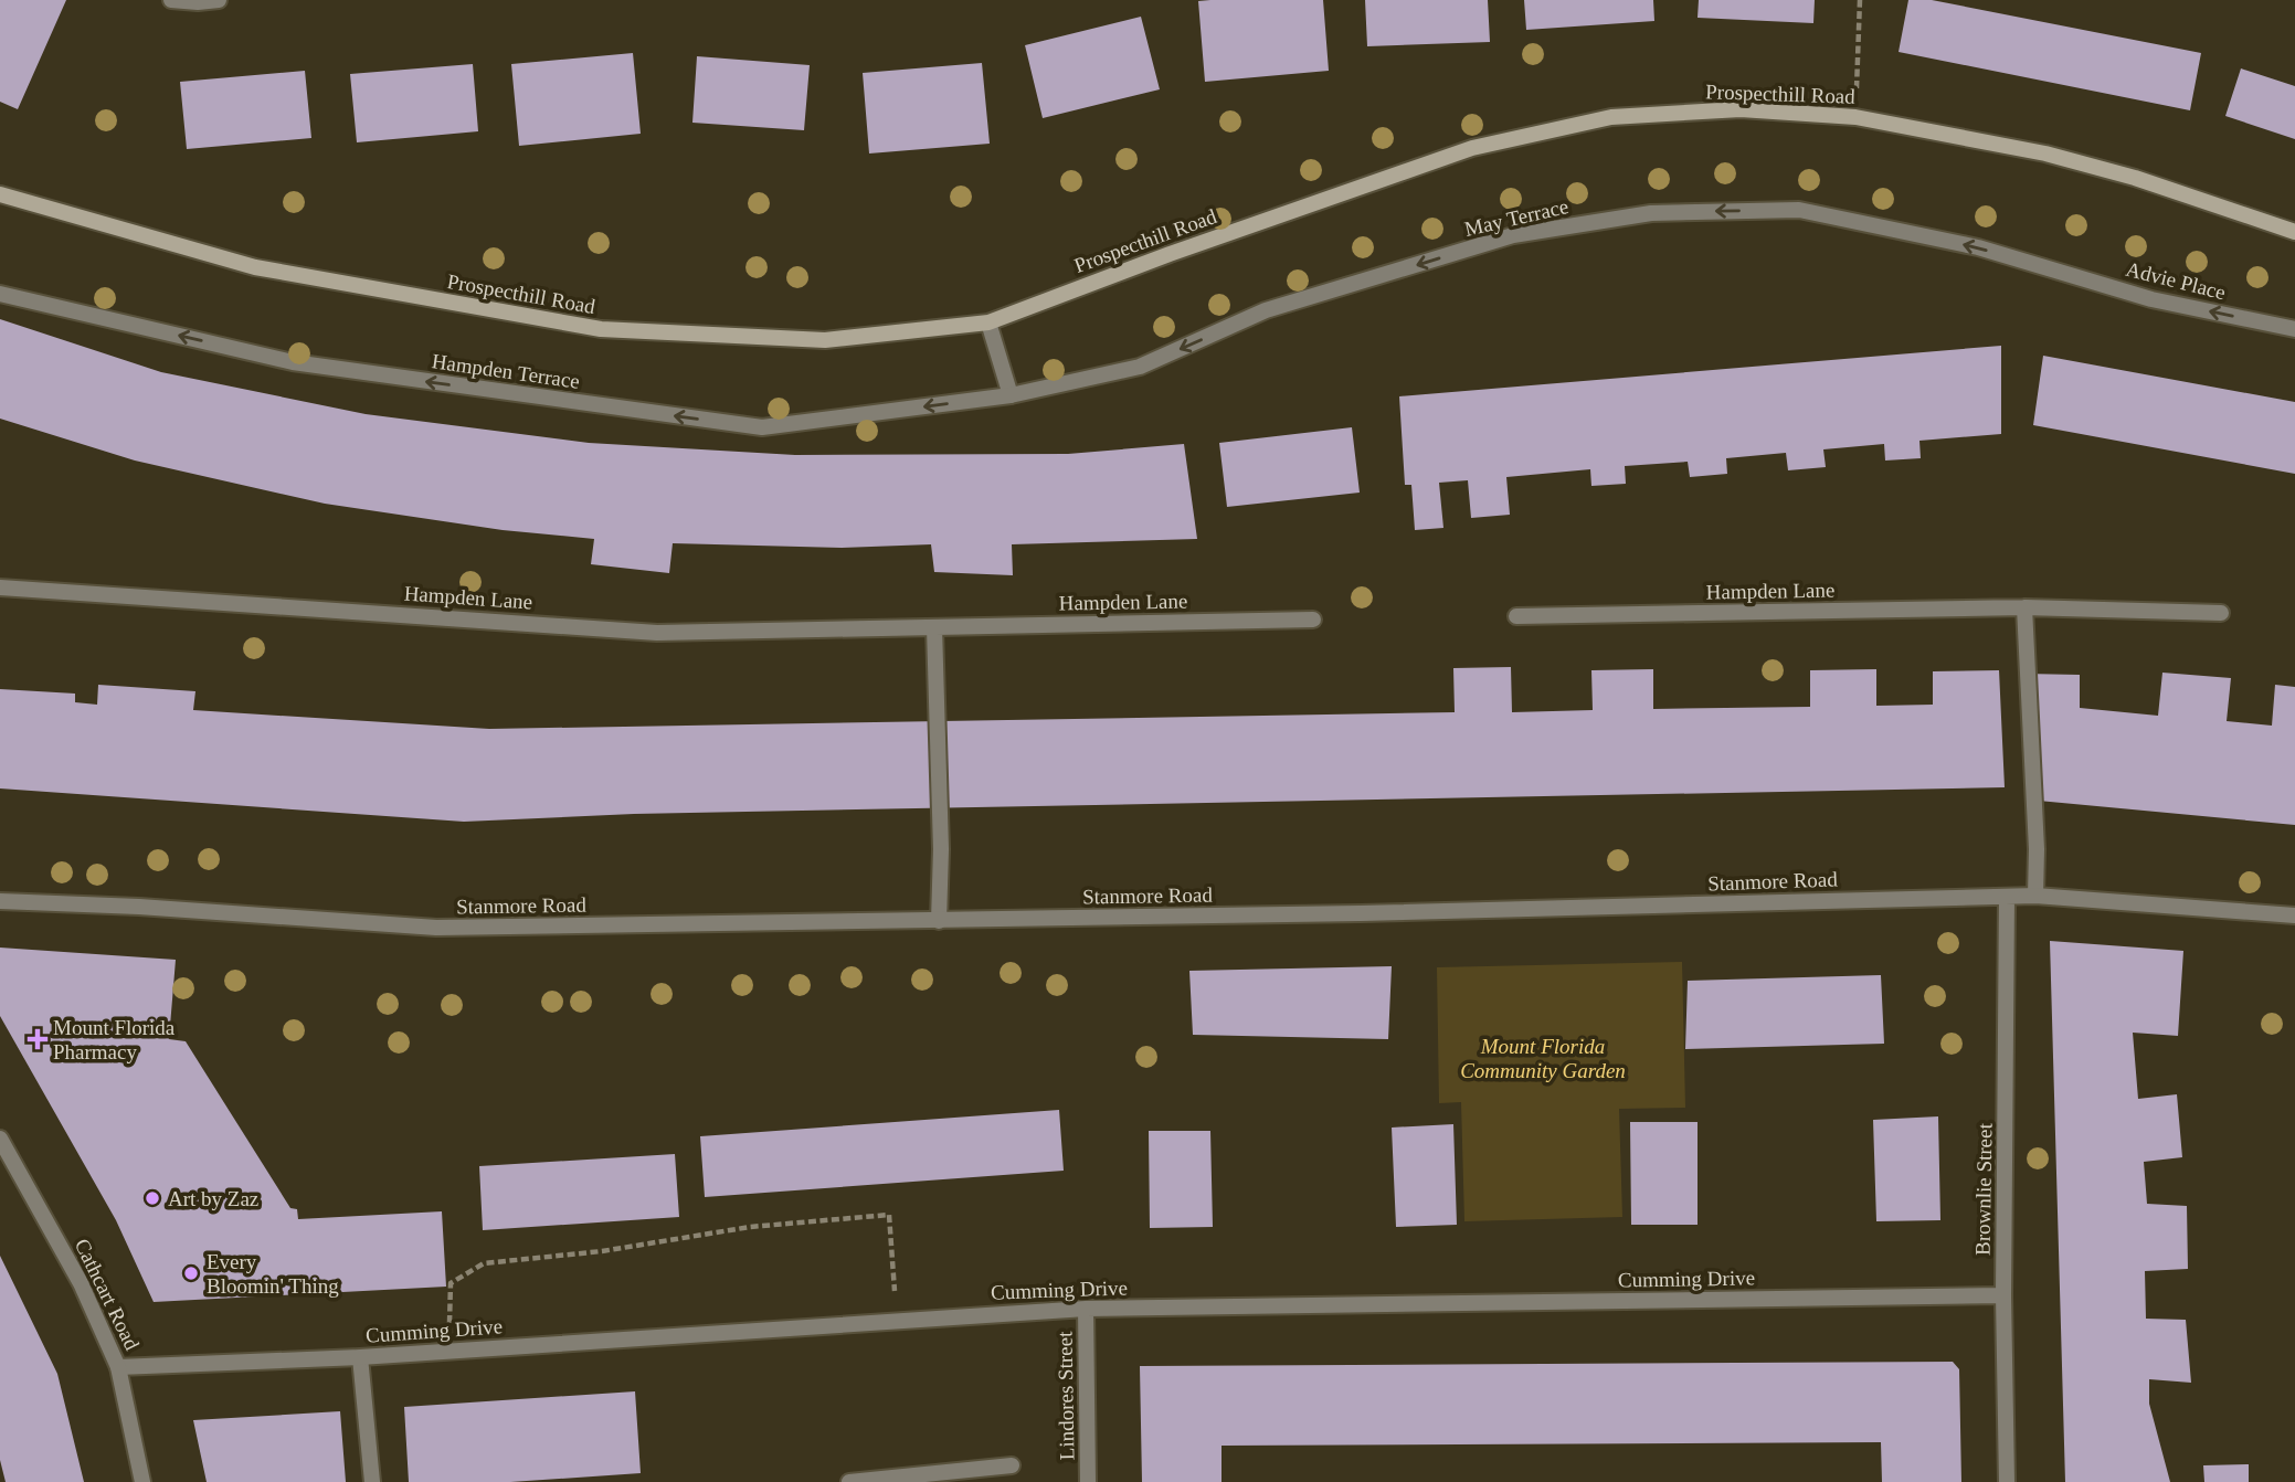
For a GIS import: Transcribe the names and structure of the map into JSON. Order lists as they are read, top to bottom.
{
  "streets": {
    "main road": ["Prospecthill Road"],
    "street": [
      "May Terrace",
      "Advie Place",
      "Hampden Terrace",
      "Hampden Lane",
      "Stanmore Road",
      "Brownlie Street",
      "Cumming Drive",
      "Cathcart Road",
      "Lindores Street"
    ]
  },
  "crossings": [
    ["May Terrace", "Advie Place"],
    ["May Terrace", "Hampden Terrace"],
    ["Stanmore Road", "Brownlie Street"],
    ["Brownlie Street", "Cumming Drive"],
    ["Cumming Drive", "Cathcart Road"],
    ["Cumming Drive", "Lindores Street"]
  ],
  "one_way": ["May Terrace", "Advie Place", "Hampden Terrace"],
  "parks": ["Mount Florida Community Garden"],
  "places": {
    "health": ["Mount Florida Pharmacy"],
    "other": ["Art by Zaz", "Every Bloomin' Thing"]
  }
}
